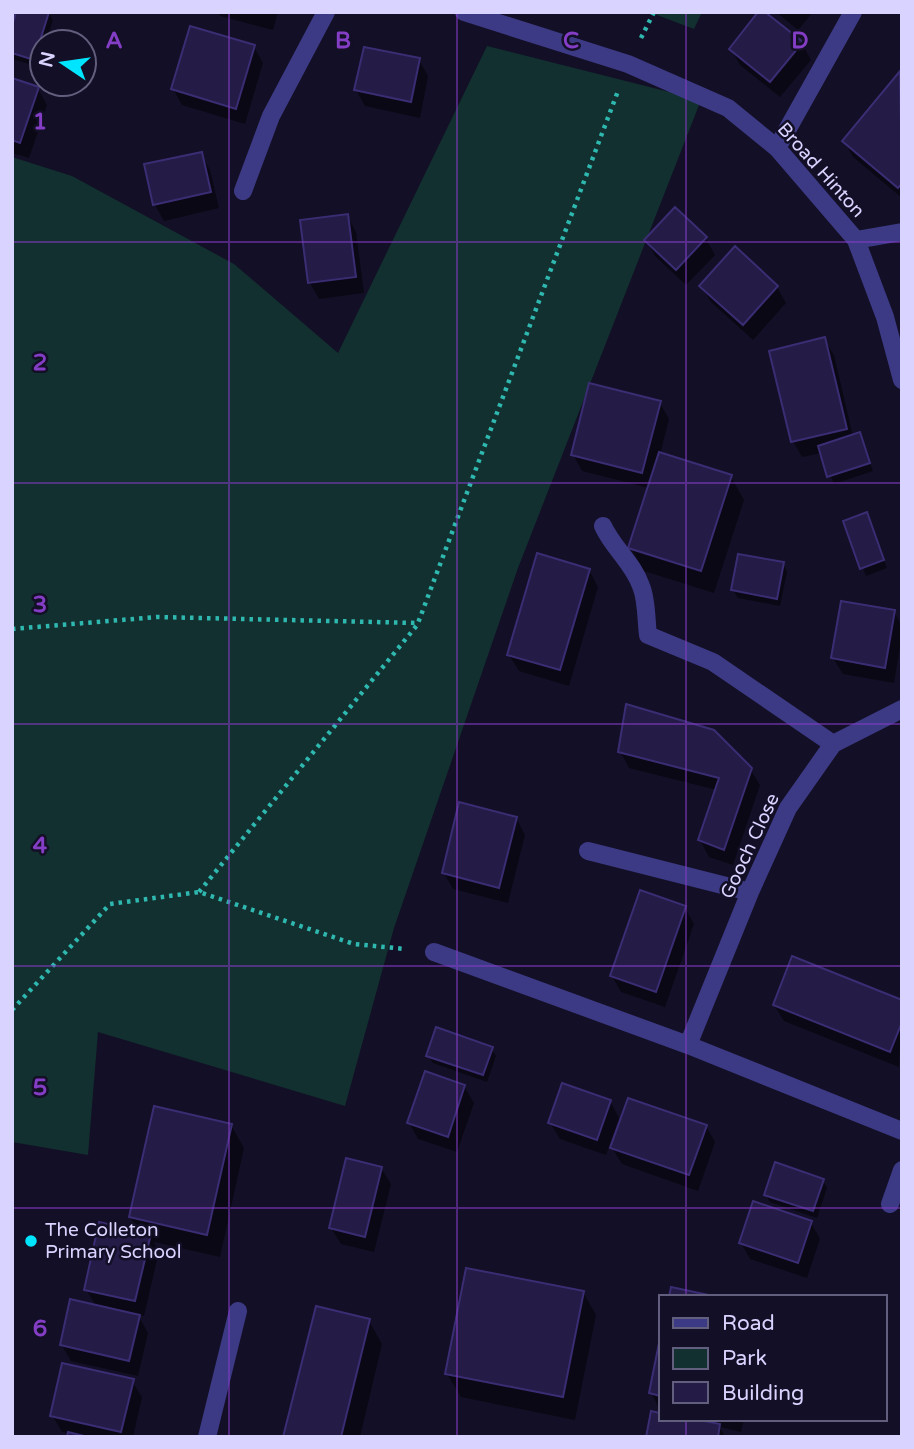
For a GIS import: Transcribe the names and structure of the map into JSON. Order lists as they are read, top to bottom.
{
  "streets": {
    "street": ["Broad Hinton", "Gooch Close"]
  },
  "places": ["The Colleton Primary School"],
  "legend": ["Road", "Park", "Building"],
  "north": "left",
  "grid": {
    "columns": [
      "A",
      "B",
      "C",
      "D"
    ],
    "rows": [
      "1",
      "2",
      "3",
      "4",
      "5",
      "6"
    ]
  }
}
